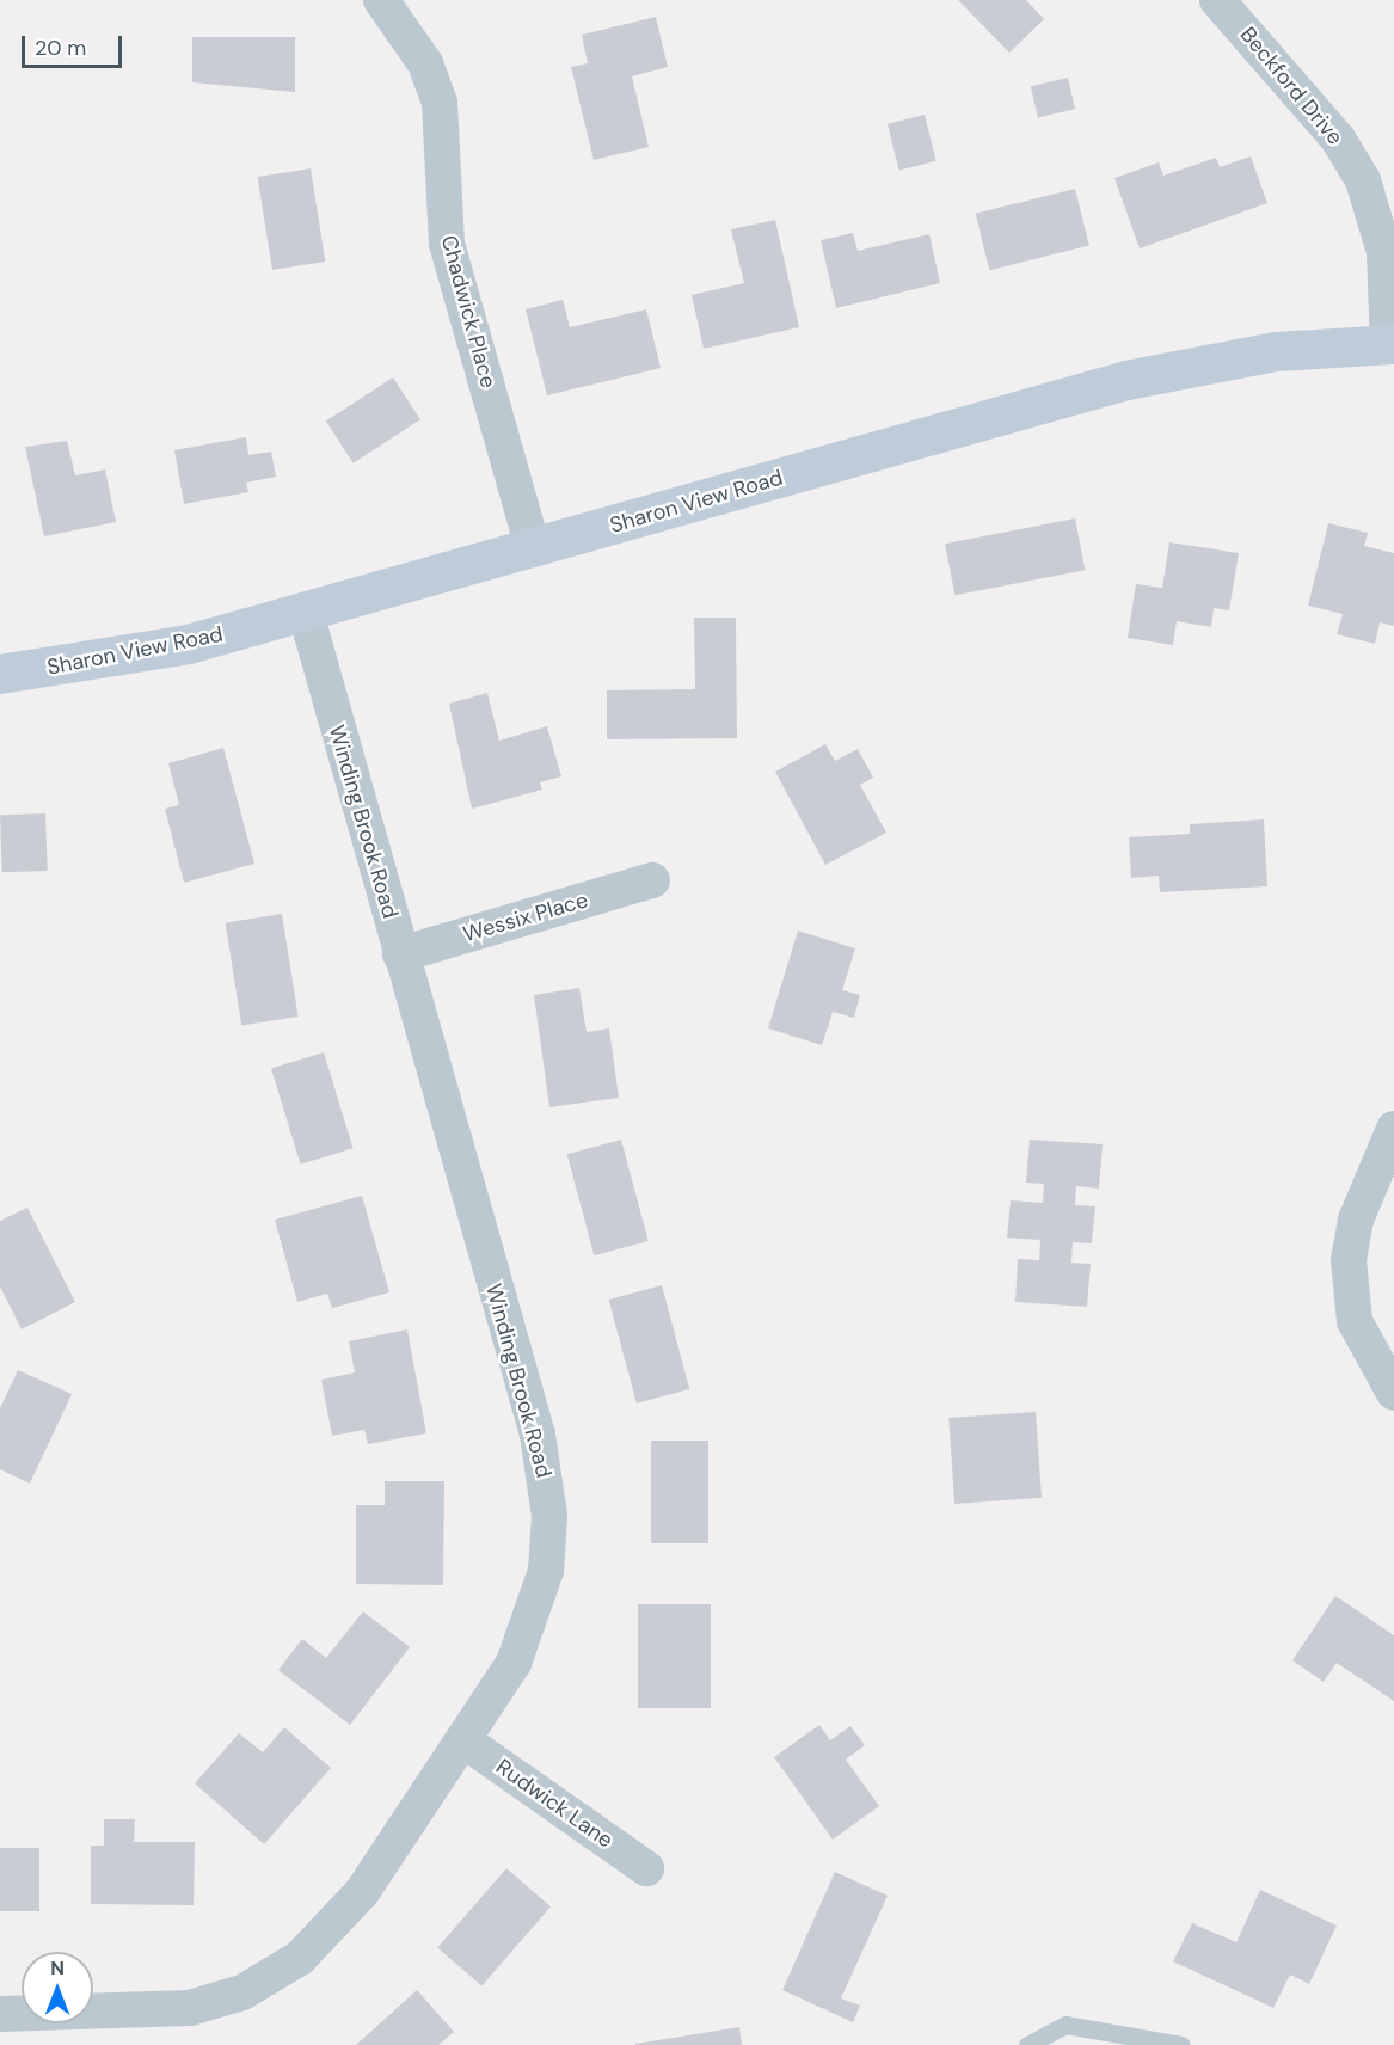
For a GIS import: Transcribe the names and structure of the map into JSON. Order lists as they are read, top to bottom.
{
  "streets": {
    "street": [
      "Beckford Drive",
      "Chadwick Place",
      "Sharon View Road",
      "Winding Brook Road",
      "Wessix Place",
      "Rudwick Lane"
    ]
  },
  "crossings": [
    ["Beckford Drive", "Sharon View Road"],
    ["Chadwick Place", "Sharon View Road"],
    ["Sharon View Road", "Winding Brook Road"],
    ["Winding Brook Road", "Wessix Place"],
    ["Winding Brook Road", "Rudwick Lane"]
  ],
  "scale_bar": "20 m",
  "north": "top"
}
